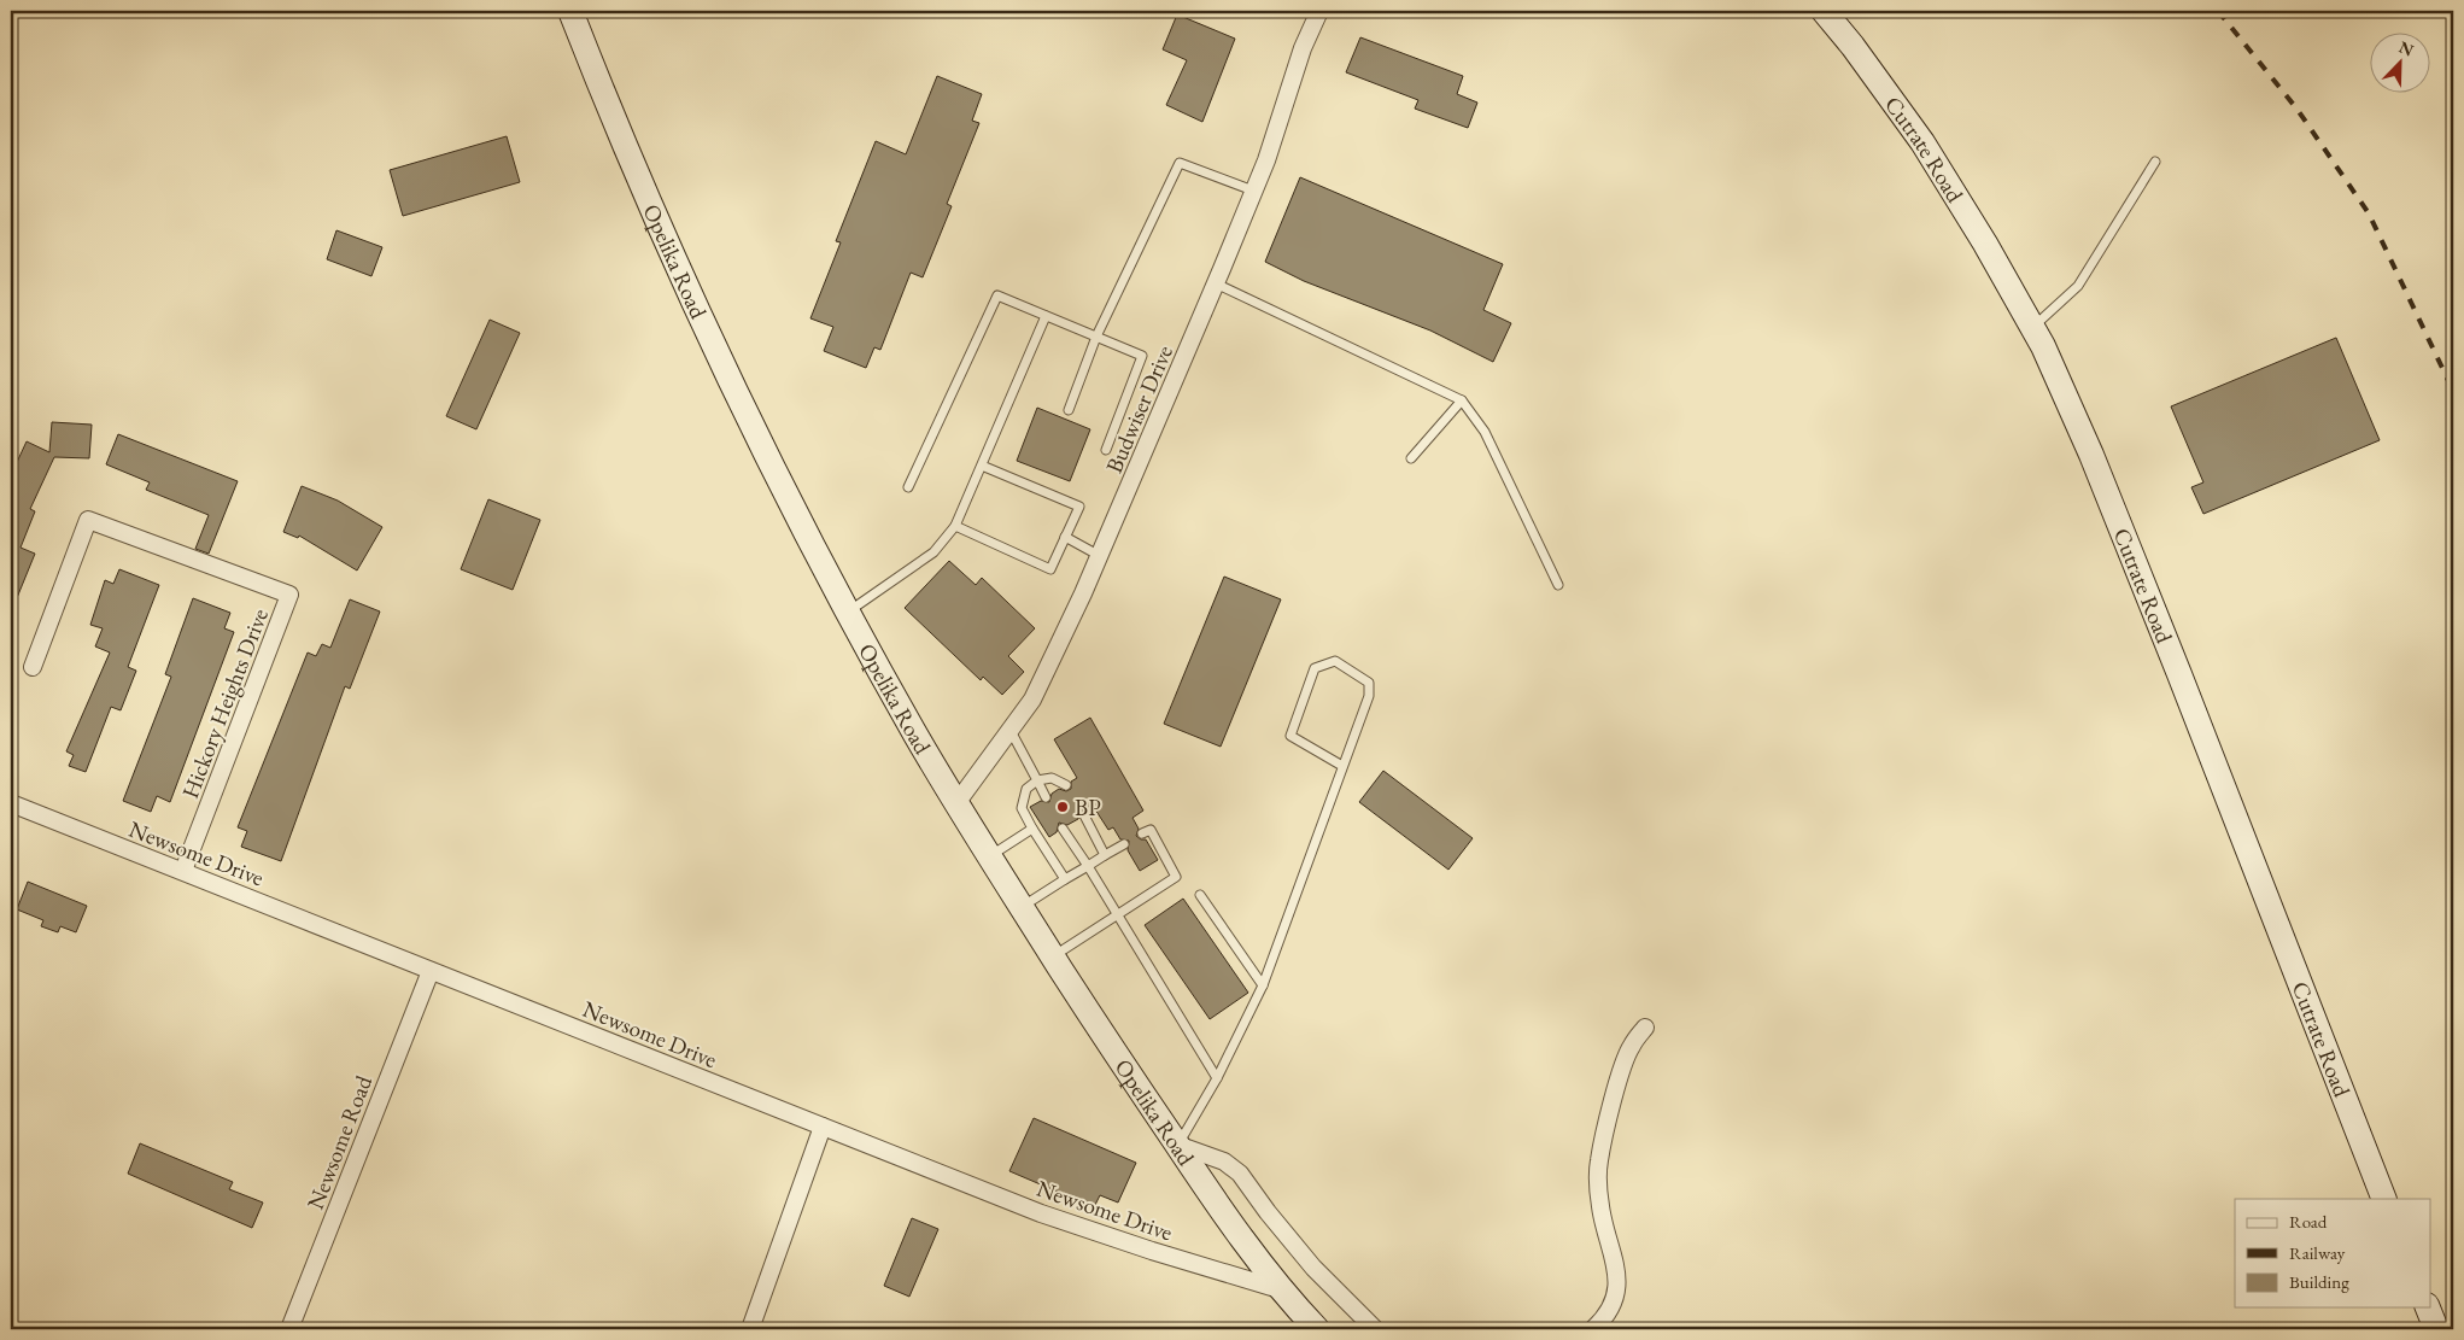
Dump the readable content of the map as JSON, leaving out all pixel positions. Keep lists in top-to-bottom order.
{
  "streets": {
    "main road": ["Cutrate Road", "Opelika Road"],
    "street": [
      "Budwiser Drive",
      "Hickory Heights Drive",
      "Newsome Drive",
      "Newsome Road"
    ]
  },
  "crossings": [
    ["Opelika Road", "Budwiser Drive"],
    ["Opelika Road", "Newsome Drive"],
    ["Hickory Heights Drive", "Newsome Drive"],
    ["Newsome Drive", "Newsome Road"]
  ],
  "places": ["BP"],
  "legend": ["Road", "Railway", "Building"],
  "north": "top right"
}
